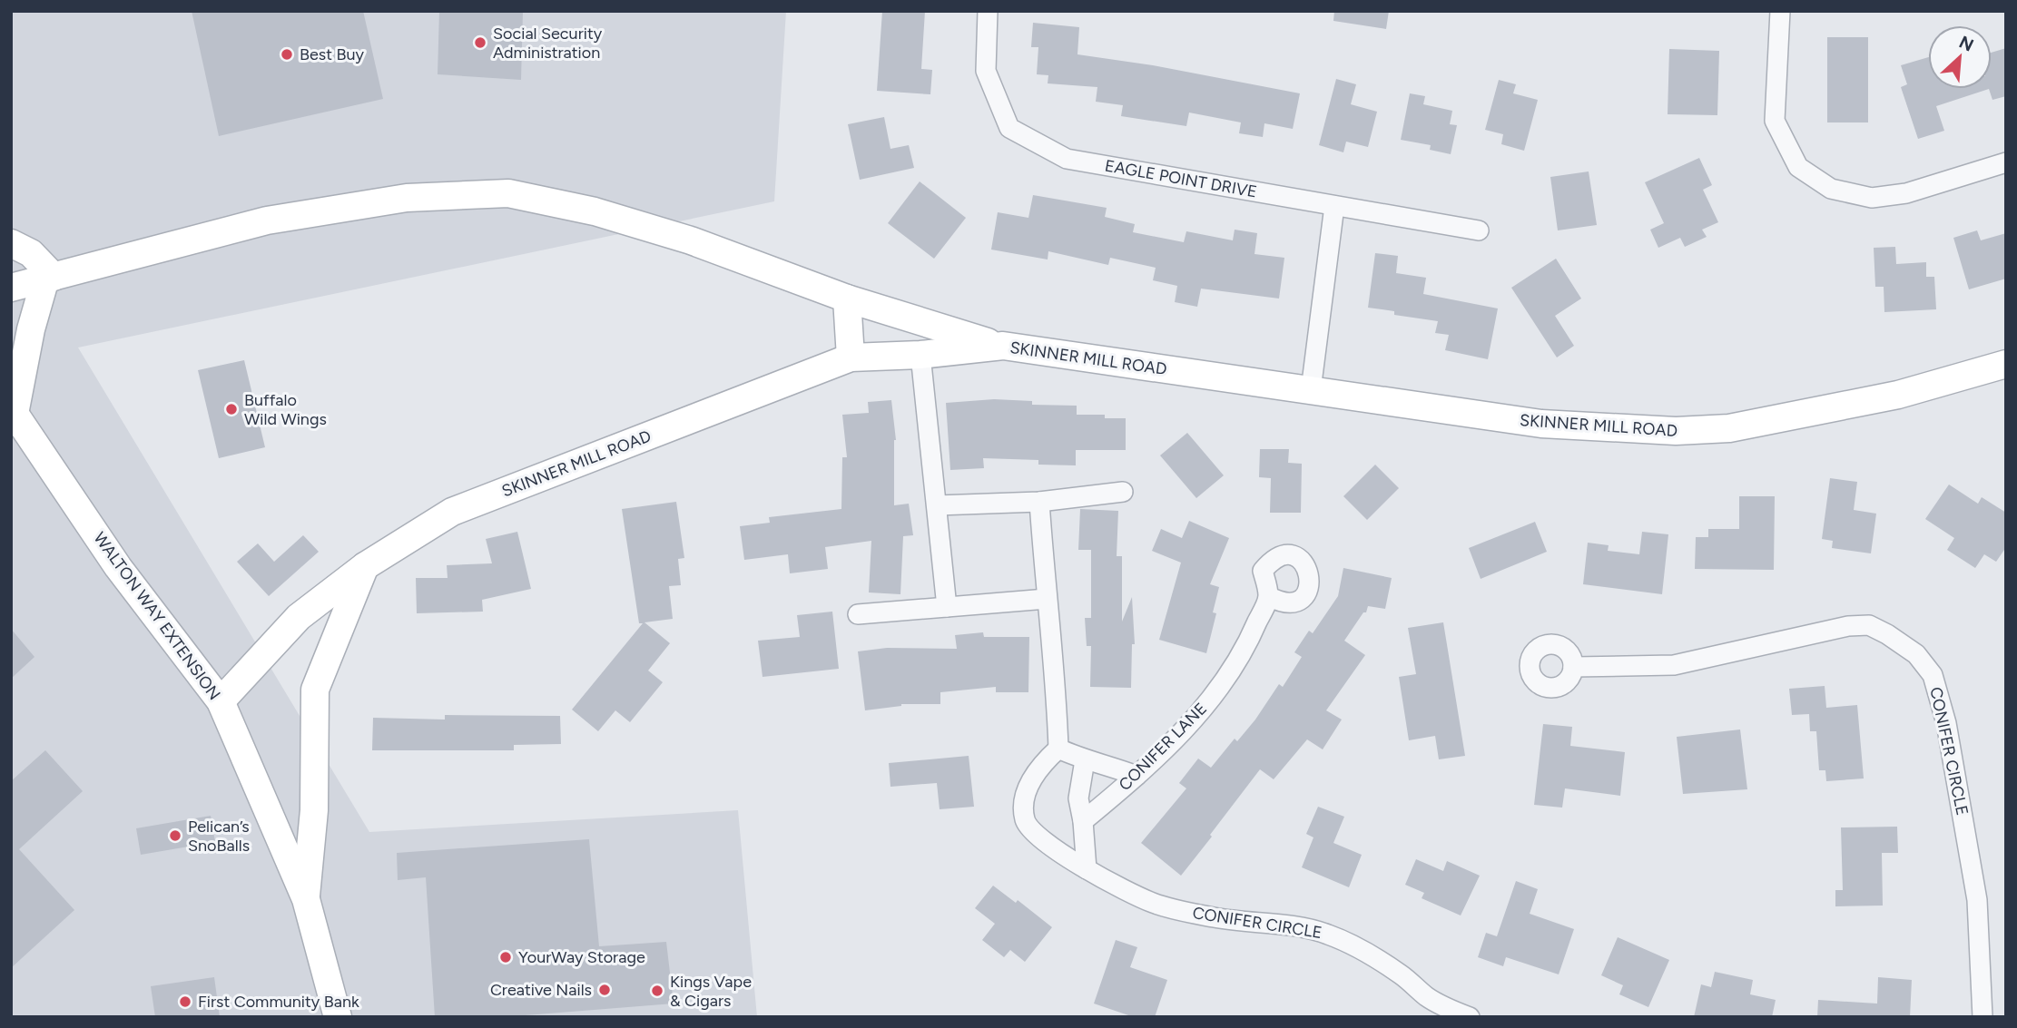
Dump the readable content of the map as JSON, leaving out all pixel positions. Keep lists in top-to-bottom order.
{
  "streets": {
    "street": [
      "EAGLE POINT DRIVE",
      "SKINNER MILL ROAD",
      "WALTON WAY EXTENSION",
      "CONIFER LANE",
      "CONIFER CIRCLE"
    ]
  },
  "crossings": [
    ["SKINNER MILL ROAD", "WALTON WAY EXTENSION"]
  ],
  "places": [
    "Social Security Administration",
    "Best Buy",
    "Buffalo Wild Wings",
    "Pelican’s SnoBalls",
    "YourWay Storage",
    "Creative Nails",
    "Kings Vape & Cigars",
    "First Community Bank"
  ],
  "north": "top right"
}
